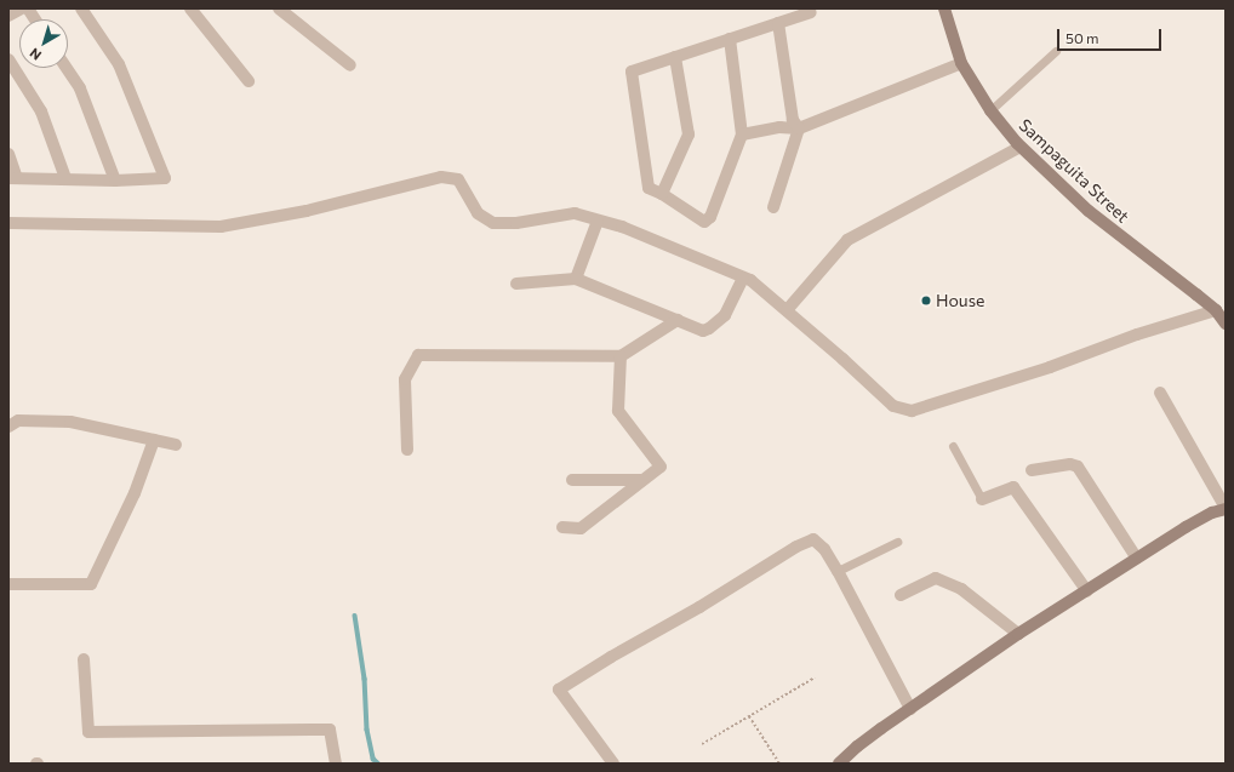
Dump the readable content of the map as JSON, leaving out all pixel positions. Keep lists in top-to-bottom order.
{
  "streets": {
    "street": ["Sampaguita Street"]
  },
  "places": ["House"],
  "scale_bar": "50 m",
  "north": "bottom left"
}
